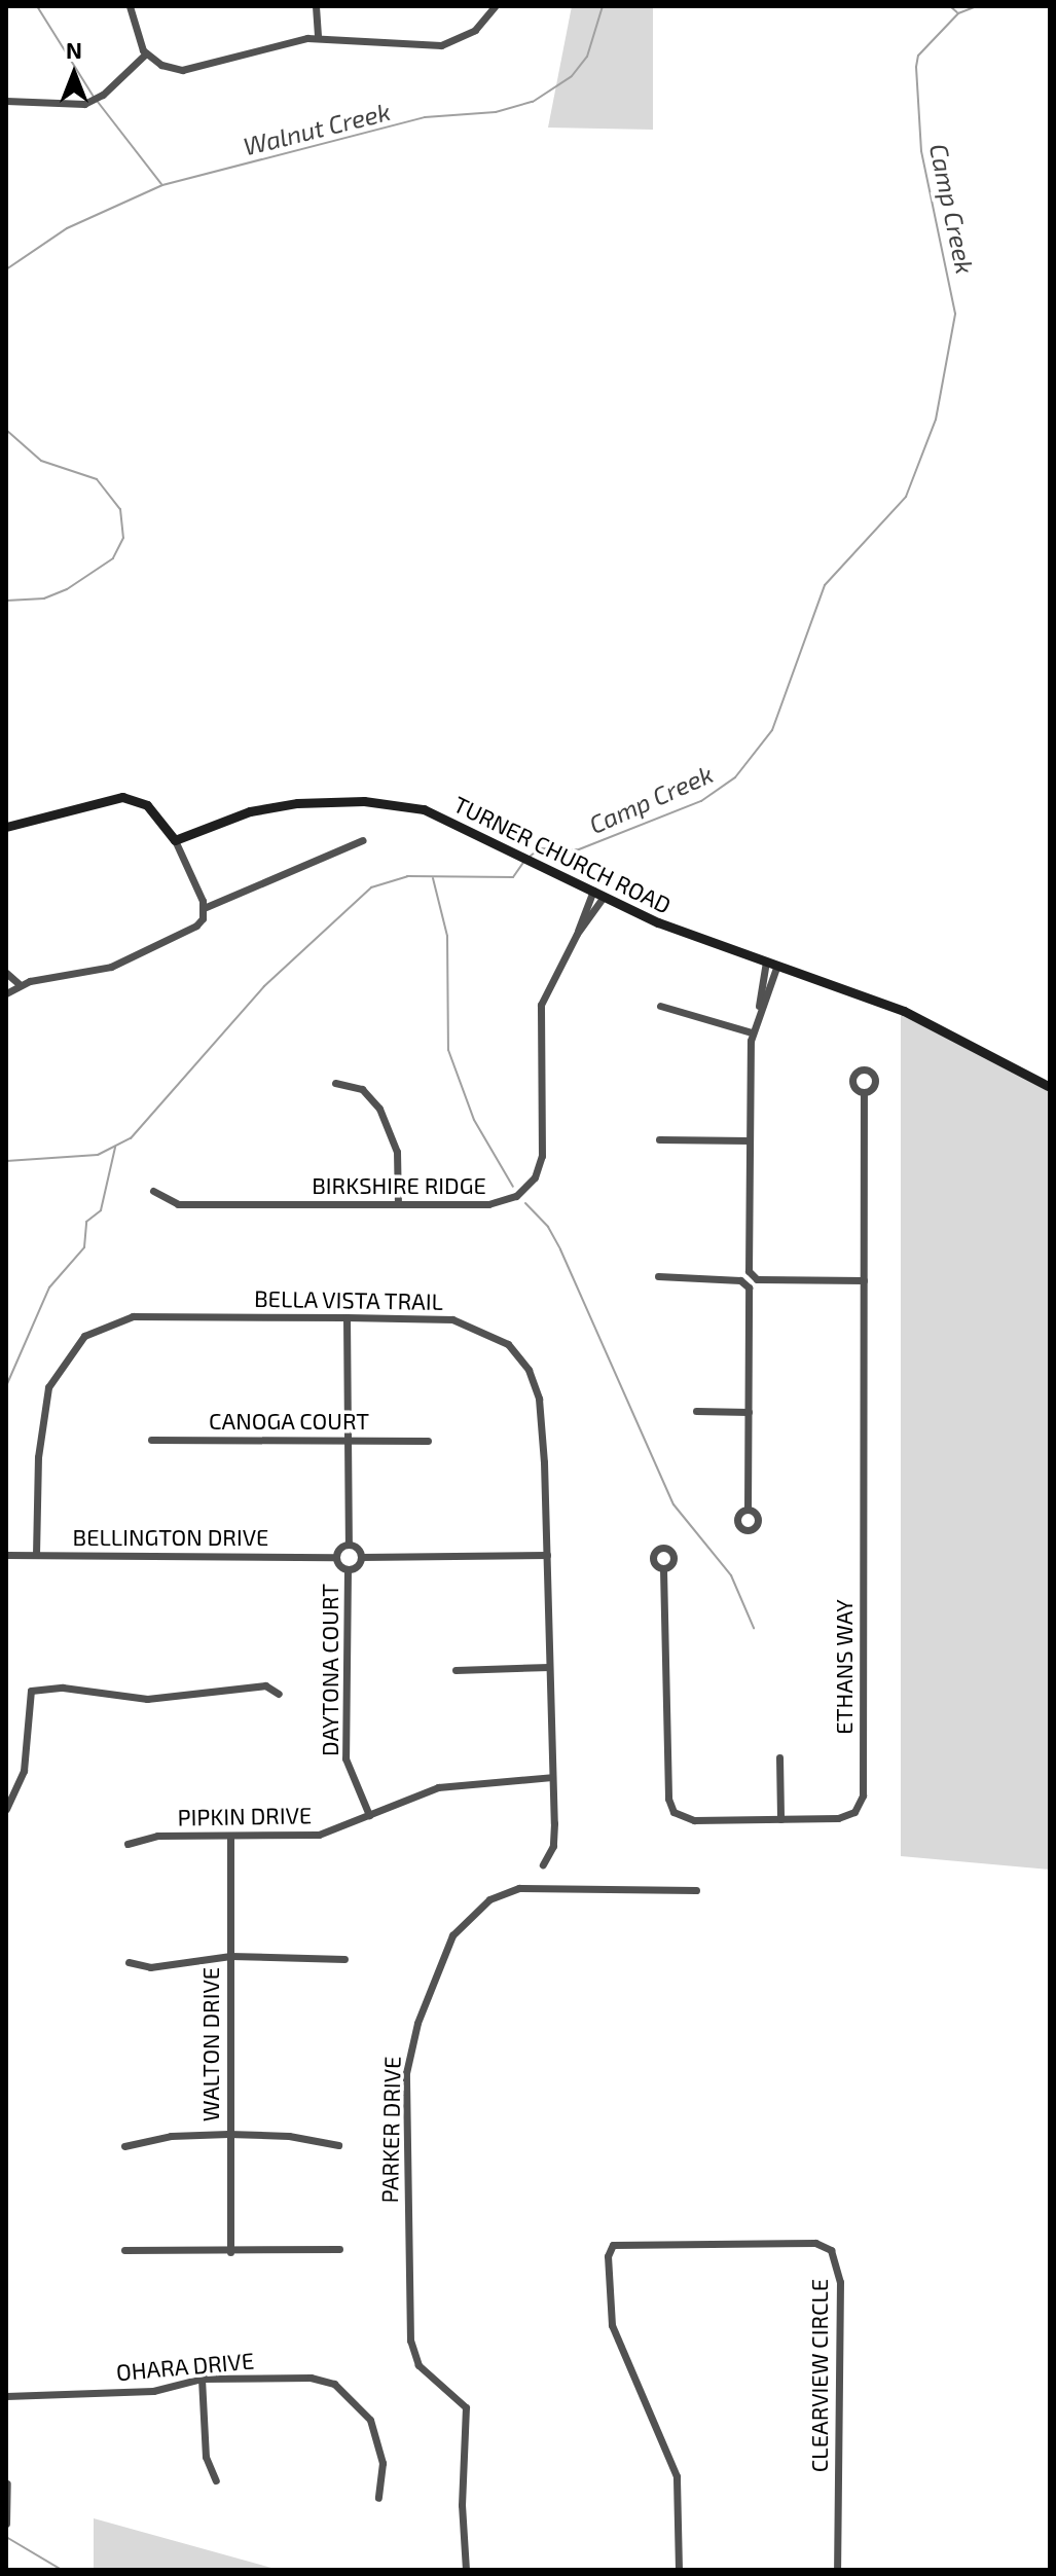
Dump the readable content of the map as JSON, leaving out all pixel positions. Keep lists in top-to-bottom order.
{
  "streets": {
    "street": [
      "TURNER CHURCH ROAD",
      "BIRKSHIRE RIDGE",
      "BELLA VISTA TRAIL",
      "CANOGA COURT",
      "BELLINGTON DRIVE",
      "ETHANS WAY",
      "DAYTONA COURT",
      "PIPKIN DRIVE",
      "WALTON DRIVE",
      "PARKER DRIVE",
      "OHARA DRIVE",
      "CLEARVIEW CIRCLE"
    ]
  },
  "crossings": [
    ["TURNER CHURCH ROAD", "BIRKSHIRE RIDGE"],
    ["BELLA VISTA TRAIL", "BELLINGTON DRIVE"],
    ["BELLA VISTA TRAIL", "PIPKIN DRIVE"],
    ["DAYTONA COURT", "PIPKIN DRIVE"],
    ["PIPKIN DRIVE", "WALTON DRIVE"]
  ],
  "water": ["Walnut Creek", "Camp Creek"],
  "north": "top"
}
